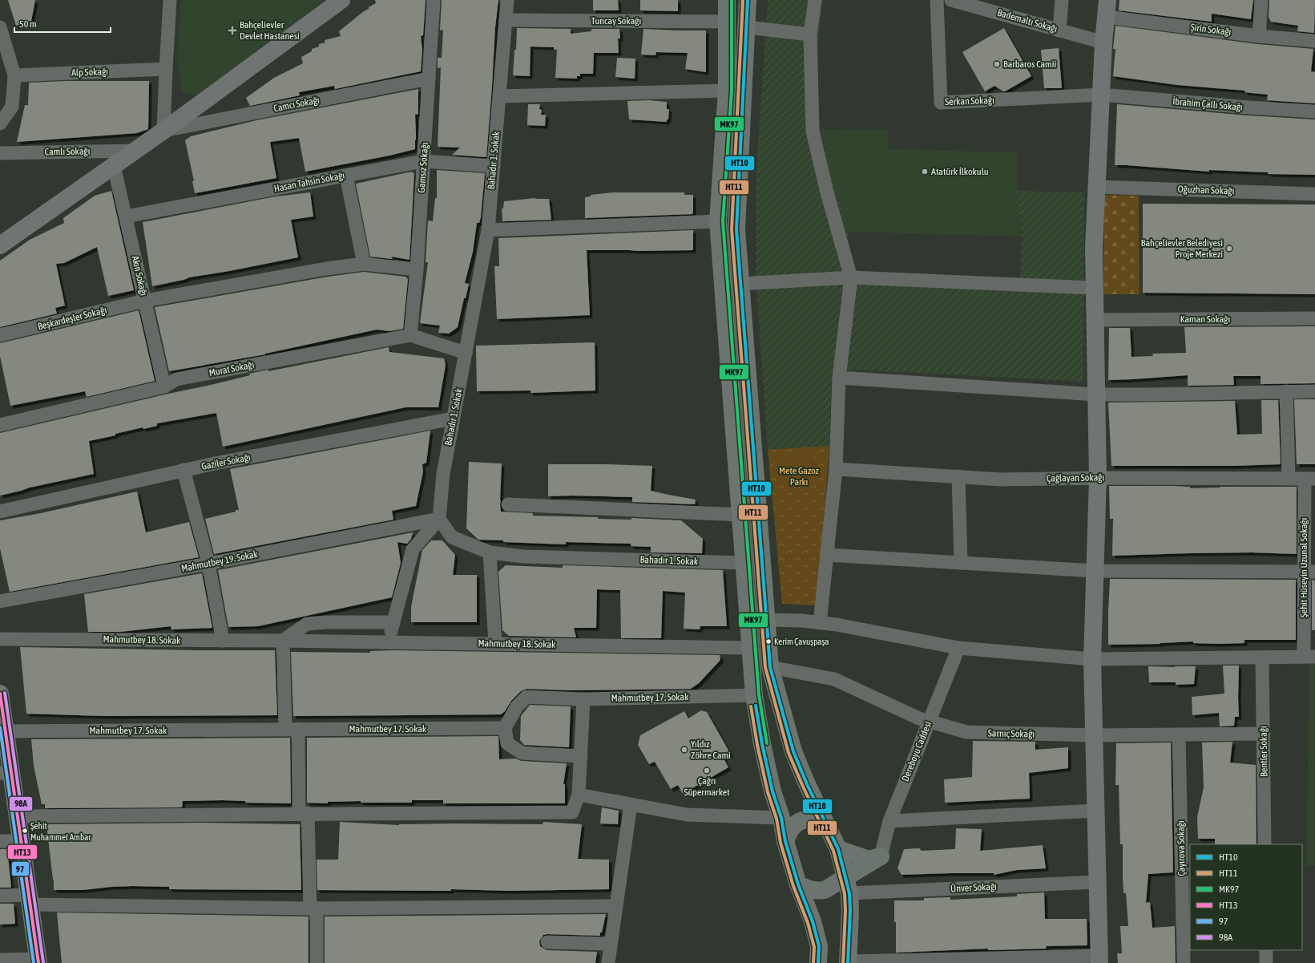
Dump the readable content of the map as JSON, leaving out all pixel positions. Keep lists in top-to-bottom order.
{
  "streets": {
    "street": [
      "Tuncay Sokağı",
      "Bademaltı Sokağı",
      "Şirin Sokağı",
      "Alp Sokağı",
      "Serkan Sokağı",
      "Camcı Sokağı",
      "İbrahim Çallı Sokağı",
      "Camlı Sokağı",
      "Bahadır 1. Sokak",
      "Gamsız Sokağı",
      "Hasan Tahsin Sokağı",
      "Oğuzhan Sokağı",
      "Akın Sokağı",
      "Beşkardeşler Sokağı",
      "Kaman Sokağı",
      "Murat Sokağı",
      "Gaziler Sokağı",
      "Çağlayan Sokağı",
      "Mahmutbey 19. Sokak",
      "Şehit Hüseyin Uzunal Sokağı",
      "Mahmutbey 18. Sokak",
      "Mahmutbey 17. Sokak",
      "Sarnıç Sokağı",
      "Dereboyu Caddesi",
      "Bentler Sokağı",
      "Çayırova Sokağı",
      "Ünver Sokağı"
    ]
  },
  "crossings": [
    ["Tuncay Sokağı", "Bahadır 1. Sokak"],
    ["Serkan Sokağı", "İbrahim Çallı Sokağı"],
    ["Camcı Sokağı", "Gamsız Sokağı"],
    ["Bahadır 1. Sokak", "Hasan Tahsin Sokağı"],
    ["Bahadır 1. Sokak", "Murat Sokağı"],
    ["Bahadır 1. Sokak", "Gaziler Sokağı"],
    ["Bahadır 1. Sokak", "Mahmutbey 19. Sokak"],
    ["Gamsız Sokağı", "Hasan Tahsin Sokağı"],
    ["Gamsız Sokağı", "Beşkardeşler Sokağı"],
    ["Gamsız Sokağı", "Murat Sokağı"],
    ["Hasan Tahsin Sokağı", "Akın Sokağı"],
    ["Akın Sokağı", "Beşkardeşler Sokağı"],
    ["Akın Sokağı", "Murat Sokağı"],
    ["Çağlayan Sokağı", "Şehit Hüseyin Uzunal Sokağı"],
    ["Sarnıç Sokağı", "Dereboyu Caddesi"],
    ["Sarnıç Sokağı", "Bentler Sokağı"],
    ["Sarnıç Sokağı", "Çayırova Sokağı"]
  ],
  "parks": ["Mete Gazoz Parkı"],
  "places": {
    "health": ["Bahçelievler Devlet Hastanesi"],
    "other": [
      "Barbaros Camii",
      "Atatürk İlkokulu",
      "Bahçelievler Belediyesi Proje Merkezi",
      "Kerim Çavuşpaşa",
      "Yıldız Zöhre Cami",
      "Çağrı Süpermarket",
      "Şehit Muhammet Ambar"
    ]
  },
  "lines": [
    "transit line HT10",
    "transit line HT11",
    "transit line MK97",
    "transit line 98A",
    "transit line HT13",
    "transit line 97"
  ],
  "legend": [
    "HT10",
    "HT11",
    "MK97",
    "HT13",
    "97",
    "98A"
  ],
  "scale_bar": "50 m"
}
